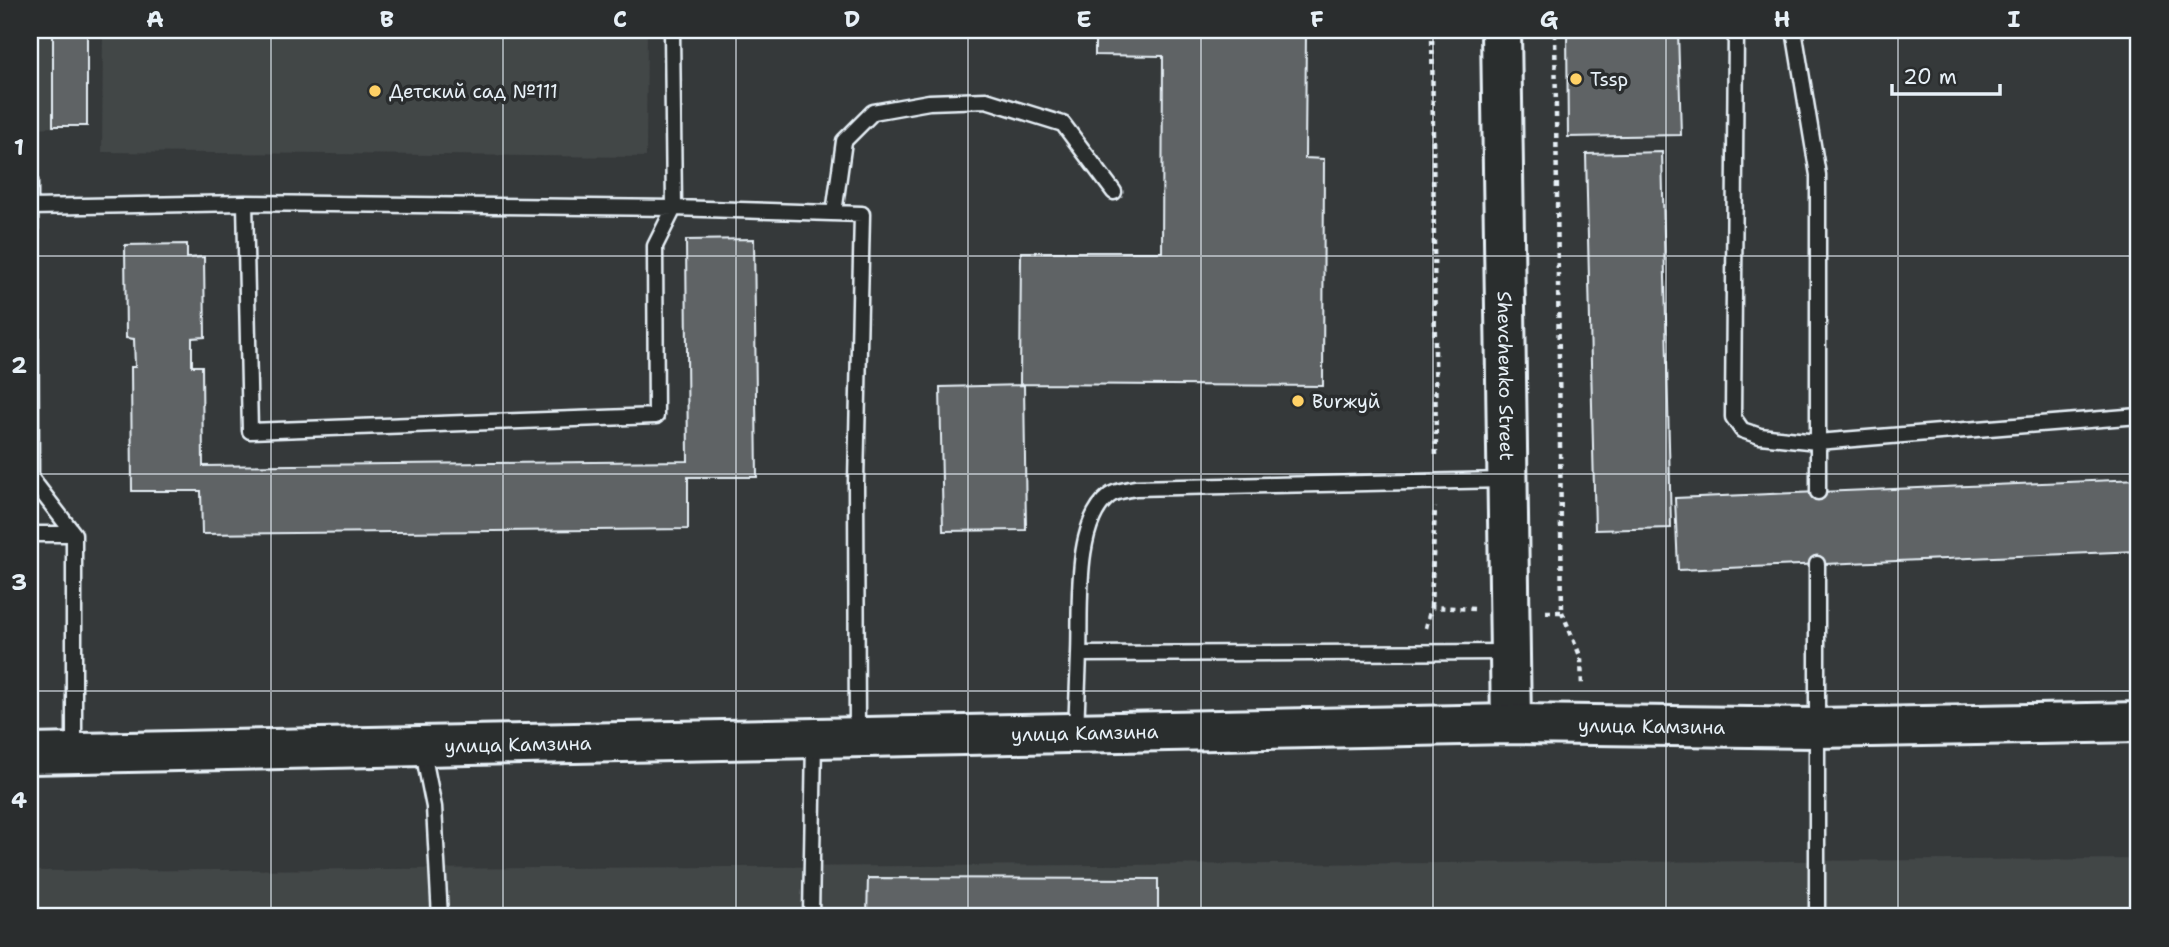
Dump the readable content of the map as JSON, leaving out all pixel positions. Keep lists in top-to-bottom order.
{
  "streets": {
    "main road": ["Shevchenko Street", "улица Камзина"]
  },
  "crossings": [
    ["Shevchenko Street", "улица Камзина"]
  ],
  "places": ["Tssp", "Детский сад №111", "Burжуй"],
  "scale_bar": "20 m",
  "grid": {
    "columns": [
      "A",
      "B",
      "C",
      "D",
      "E",
      "F",
      "G",
      "H",
      "I"
    ],
    "rows": [
      "1",
      "2",
      "3",
      "4"
    ]
  }
}
